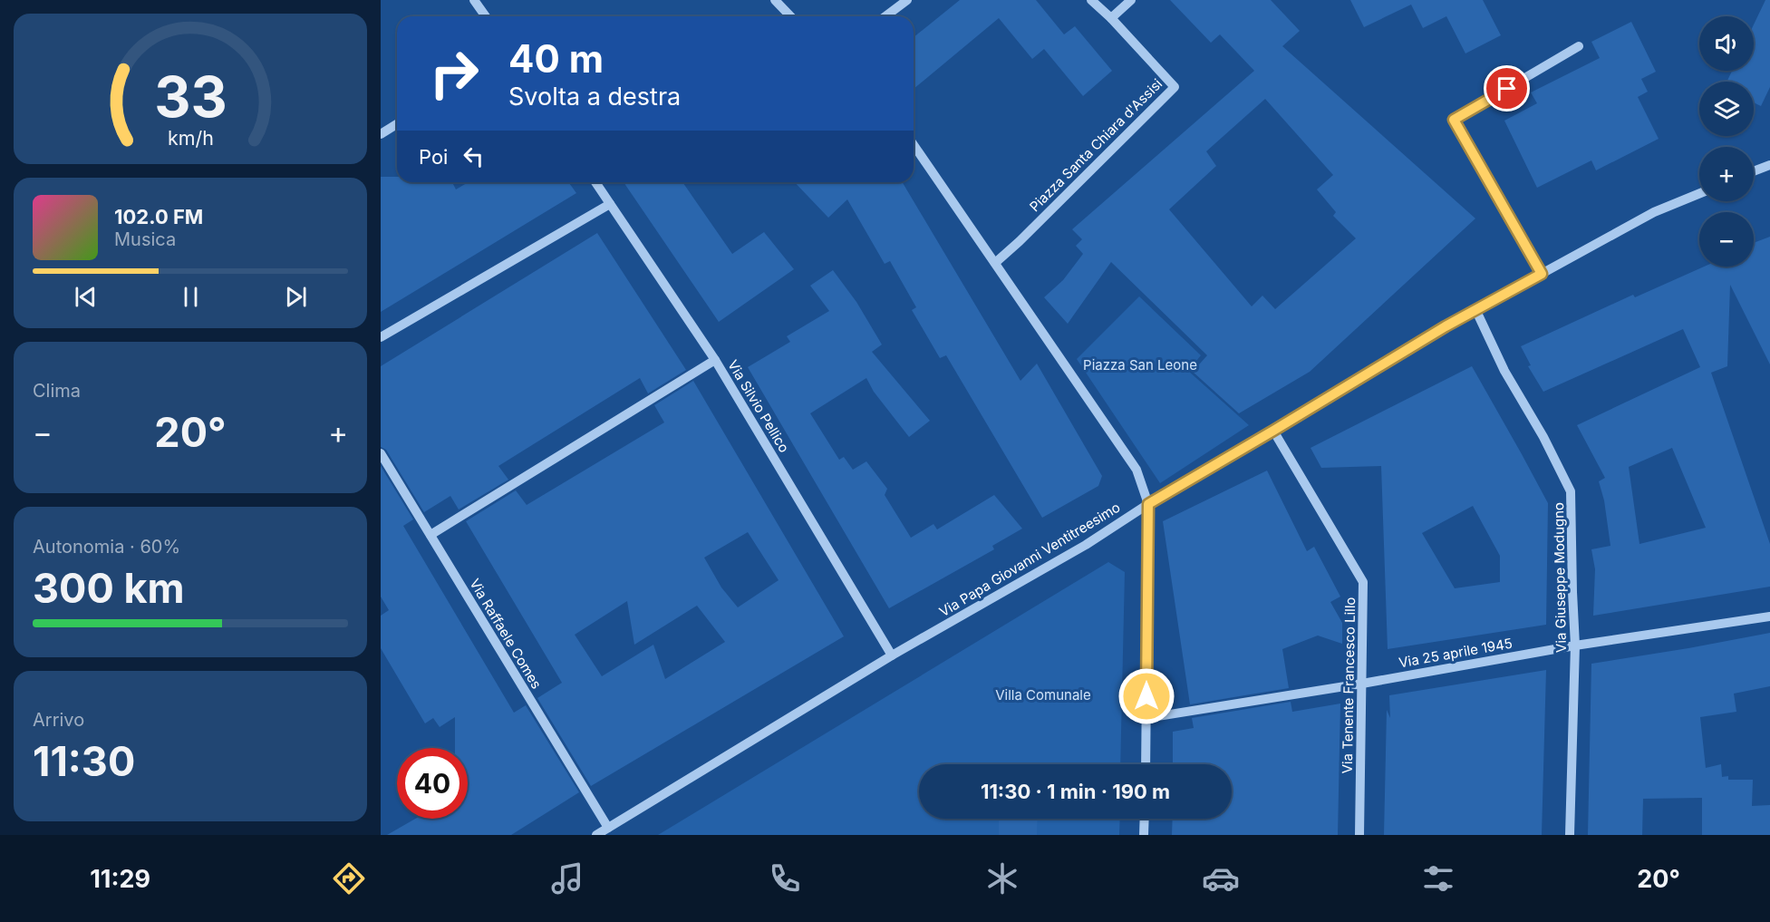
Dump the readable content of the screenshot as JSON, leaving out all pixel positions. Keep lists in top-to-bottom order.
{
  "streets": {
    "street": [
      "Piazza Santa Chiara d'Assisi",
      "Via Silvio Pellico",
      "Via Papa Giovanni Ventitreesimo",
      "Via Giuseppe Modugno",
      "Via Raffaele Comes",
      "Via 25 aprile 1945",
      "Via Tenente Francesco Lillo"
    ]
  },
  "crossings": [
    ["Via Silvio Pellico", "Via Papa Giovanni Ventitreesimo"],
    ["Via Papa Giovanni Ventitreesimo", "Via Giuseppe Modugno"],
    ["Via Papa Giovanni Ventitreesimo", "Via Raffaele Comes"],
    ["Via Papa Giovanni Ventitreesimo", "Via Tenente Francesco Lillo"],
    ["Via Giuseppe Modugno", "Via 25 aprile 1945"],
    ["Via 25 aprile 1945", "Via Tenente Francesco Lillo"]
  ],
  "parks": ["Piazza San Leone", "Villa Comunale"],
  "page": {
    "map_buttons": ["+", "−"],
    "turn": ["40 m", "Svolta a destra"],
    "then": "Poi",
    "song": ["102.0 FM", "Musica"],
    "tile": [
      "Clima",
      ["Autonomia · 60%", "300 km"],
      ["Arrivo", "11:30"]
    ],
    "heat": ["−", "20°", "+"],
    "limit": "40",
    "trip": "11:30 · 1 min · 190 m",
    "tabs": ["11:29", "20°"],
    "gauge": ["33", "km/h"]
  }
}
